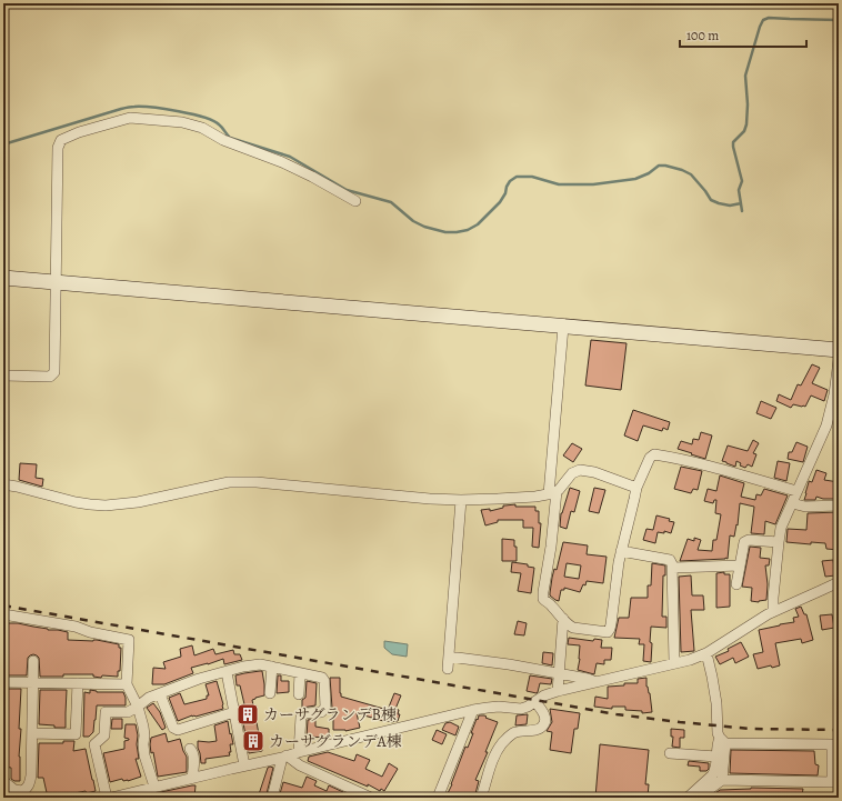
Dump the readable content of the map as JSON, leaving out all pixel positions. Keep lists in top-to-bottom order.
{
  "places": {
    "building": ["カーサグランデB棟", "カーサグランデA棟"]
  },
  "scale_bar": "100 m"
}
